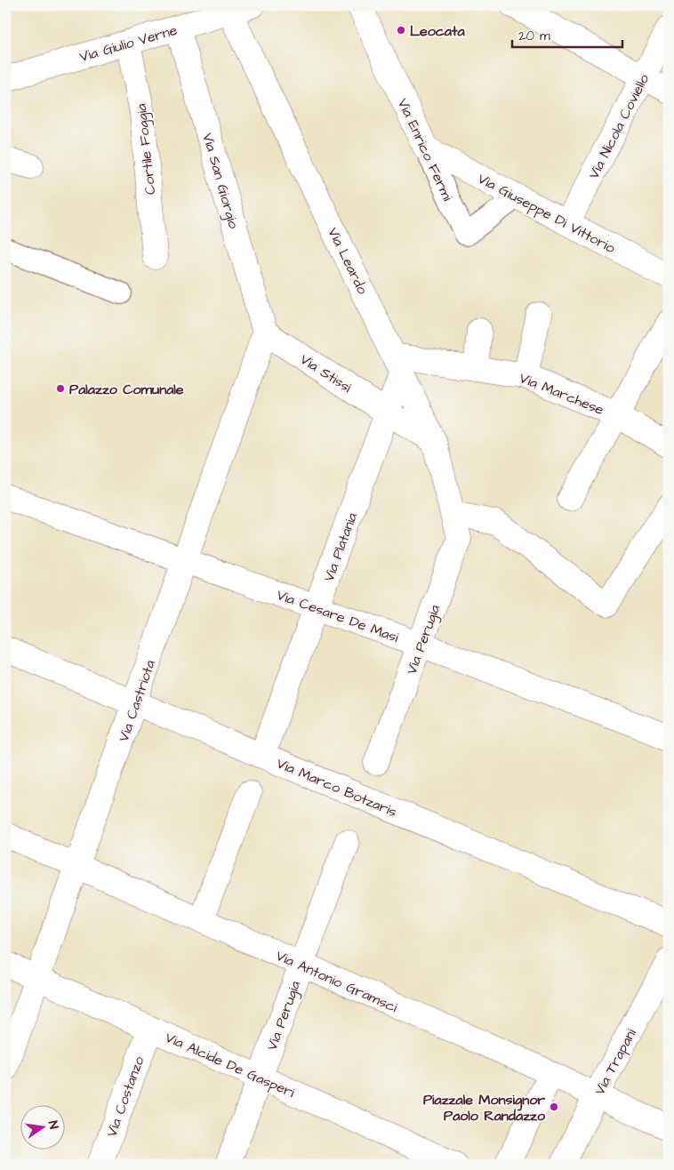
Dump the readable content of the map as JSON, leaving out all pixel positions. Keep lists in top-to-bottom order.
{
  "streets": {
    "street": [
      "Via Giulio Verne",
      "Via Nicola Coviello",
      "Cortile Foggia",
      "Via Enrico Fermi",
      "Via San Giorgio",
      "Via Giuseppe Di Vittorio",
      "Via Leardo",
      "Via Stissi",
      "Via Marchese",
      "Via Platania",
      "Via Cesare De Masi",
      "Via Perugia",
      "Via Castriota",
      "Via Marco Botzaris",
      "Via Antonio Gramsci",
      "Via Trapani",
      "Via Alcide De Gasperi",
      "Via Costanzo"
    ]
  },
  "crossings": [
    ["Via Giulio Verne", "Cortile Foggia"],
    ["Via Giulio Verne", "Via San Giorgio"],
    ["Via Giulio Verne", "Via Leardo"],
    ["Via Nicola Coviello", "Via Giuseppe Di Vittorio"],
    ["Via Enrico Fermi", "Via Giuseppe Di Vittorio"],
    ["Via San Giorgio", "Via Stissi"],
    ["Via San Giorgio", "Via Castriota"],
    ["Via Leardo", "Via Stissi"],
    ["Via Leardo", "Via Marchese"],
    ["Via Leardo", "Via Platania"],
    ["Via Leardo", "Via Perugia"],
    ["Via Stissi", "Via Platania"],
    ["Via Stissi", "Via Castriota"],
    ["Via Marchese", "Via Platania"],
    ["Via Platania", "Via Cesare De Masi"],
    ["Via Platania", "Via Marco Botzaris"],
    ["Via Cesare De Masi", "Via Perugia"],
    ["Via Cesare De Masi", "Via Castriota"],
    ["Via Perugia", "Via Antonio Gramsci"],
    ["Via Perugia", "Via Alcide De Gasperi"],
    ["Via Castriota", "Via Marco Botzaris"],
    ["Via Castriota", "Via Antonio Gramsci"],
    ["Via Castriota", "Via Alcide De Gasperi"],
    ["Via Antonio Gramsci", "Via Trapani"],
    ["Via Alcide De Gasperi", "Via Costanzo"]
  ],
  "places": ["Leocata", "Palazzo Comunale", "Piazzale Monsignor Paolo Randazzo"],
  "scale_bar": "20 m",
  "north": "right"
}
